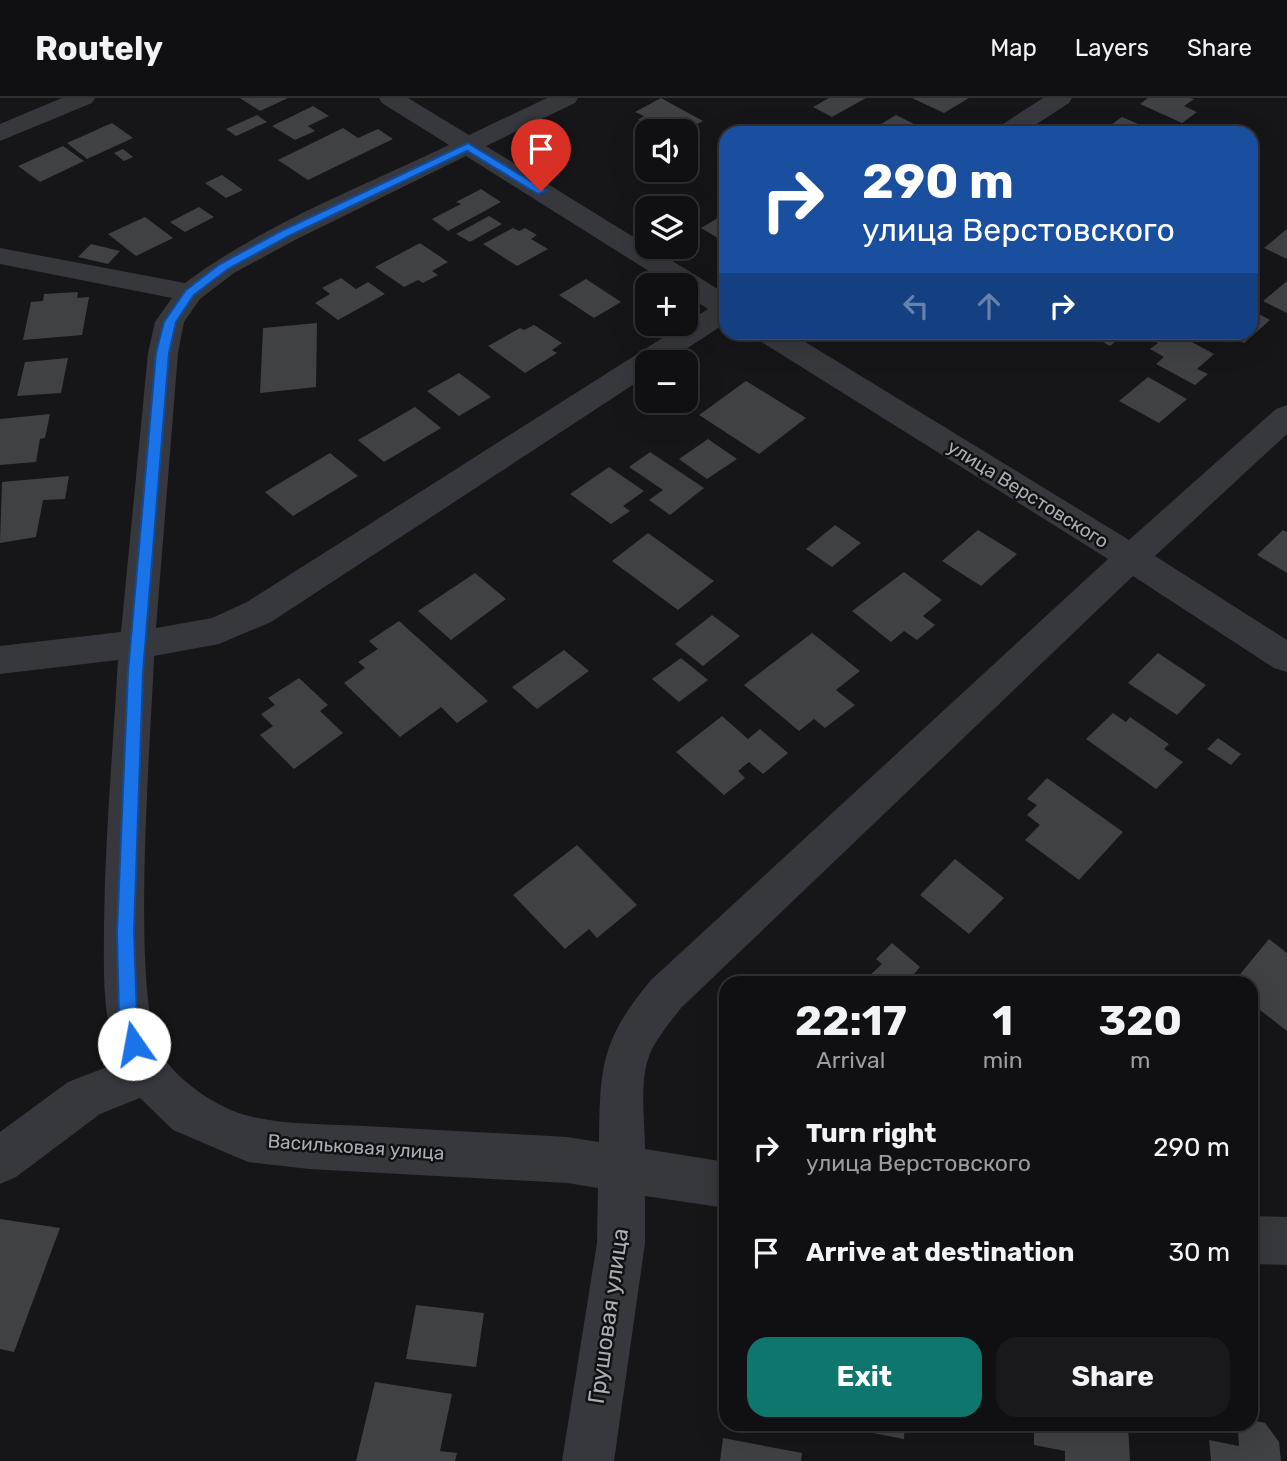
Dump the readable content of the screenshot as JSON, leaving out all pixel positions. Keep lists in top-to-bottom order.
{
  "streets": {
    "street": ["улица Верстовского", "Васильковая улица", "Грушовая улица"]
  },
  "crossings": [
    ["улица Верстовского", "Грушовая улица"],
    ["Васильковая улица", "Грушовая улица"]
  ],
  "page": {
    "header": "Routely",
    "nav": ["Map", "Layers", "Share"],
    "map_buttons": ["+", "−"],
    "turn": ["290 m", "улица Верстовского"],
    "eta": [
      "22:17",
      "Arrival",
      "1",
      "min",
      "320",
      "m"
    ],
    "list": [
      {
        "name": "Turn right",
        "note": "улица Верстовского",
        "value": "290 m"
      },
      {
        "name": "Arrive at destination",
        "value": "30 m"
      }
    ],
    "buttons": ["Exit", "Share"]
  }
}
